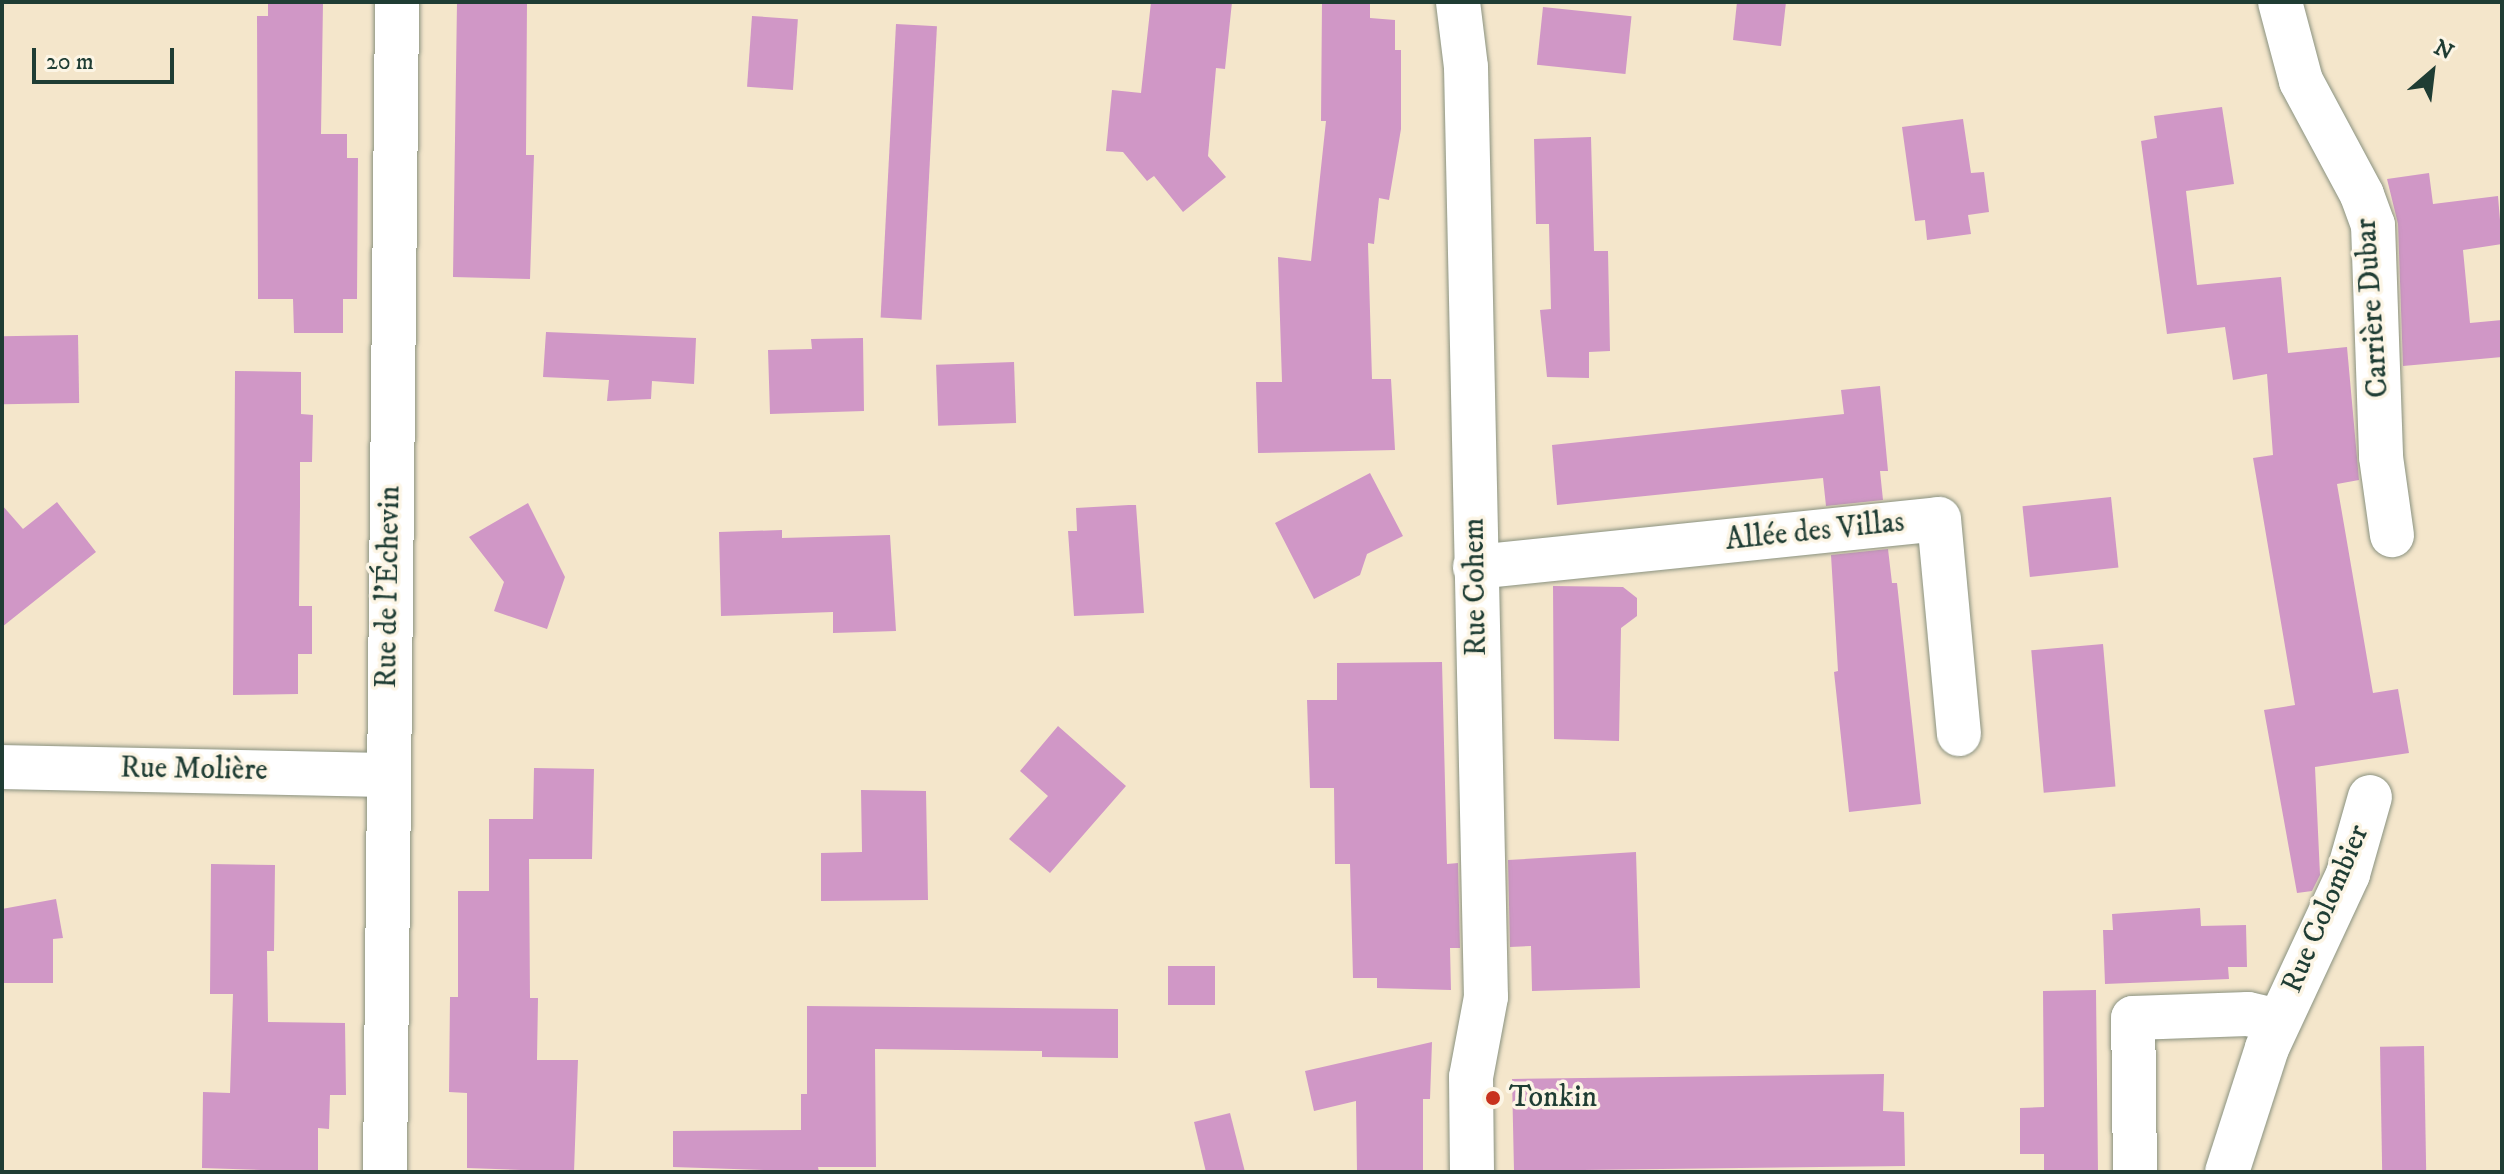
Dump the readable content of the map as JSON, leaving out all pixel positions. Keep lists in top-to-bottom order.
{
  "streets": {
    "street": [
      "Carrière Dubar",
      "Allée des Villas",
      "Rue de l'Échevin",
      "Rue Cohem",
      "Rue Molière",
      "Rue Colombier"
    ]
  },
  "crossings": [
    ["Allée des Villas", "Rue Cohem"],
    ["Rue de l'Échevin", "Rue Molière"]
  ],
  "places": ["Tonkin"],
  "scale_bar": "20 m",
  "north": "top right"
}
